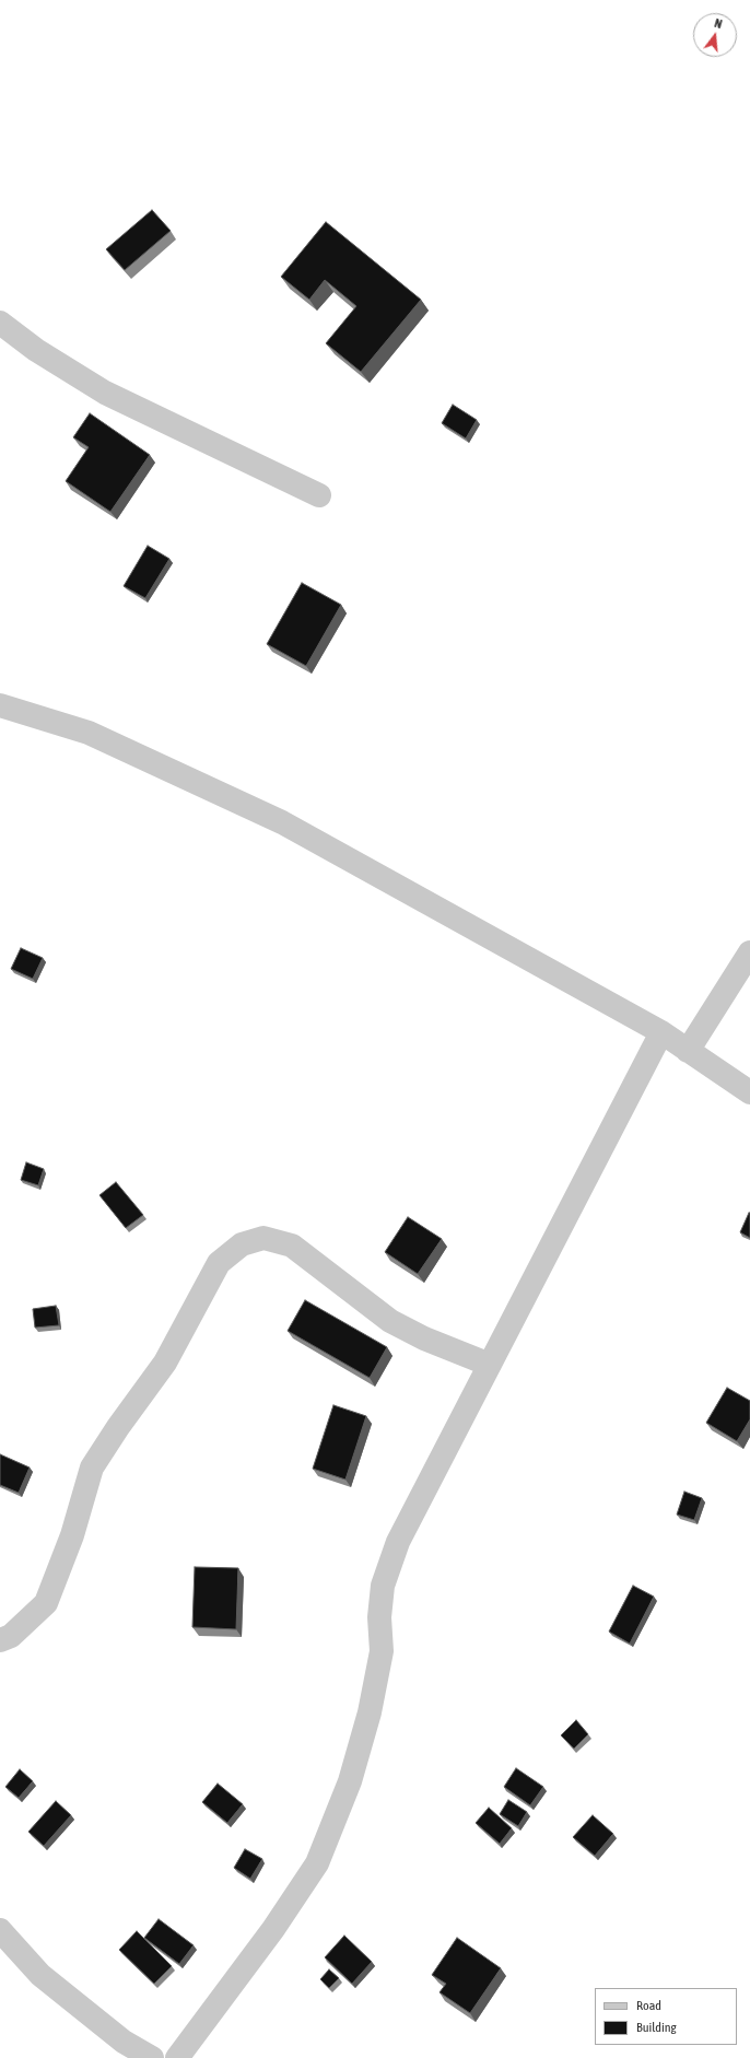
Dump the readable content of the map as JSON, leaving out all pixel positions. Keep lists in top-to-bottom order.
{
  "legend": ["Road", "Building"],
  "north": "top"
}
